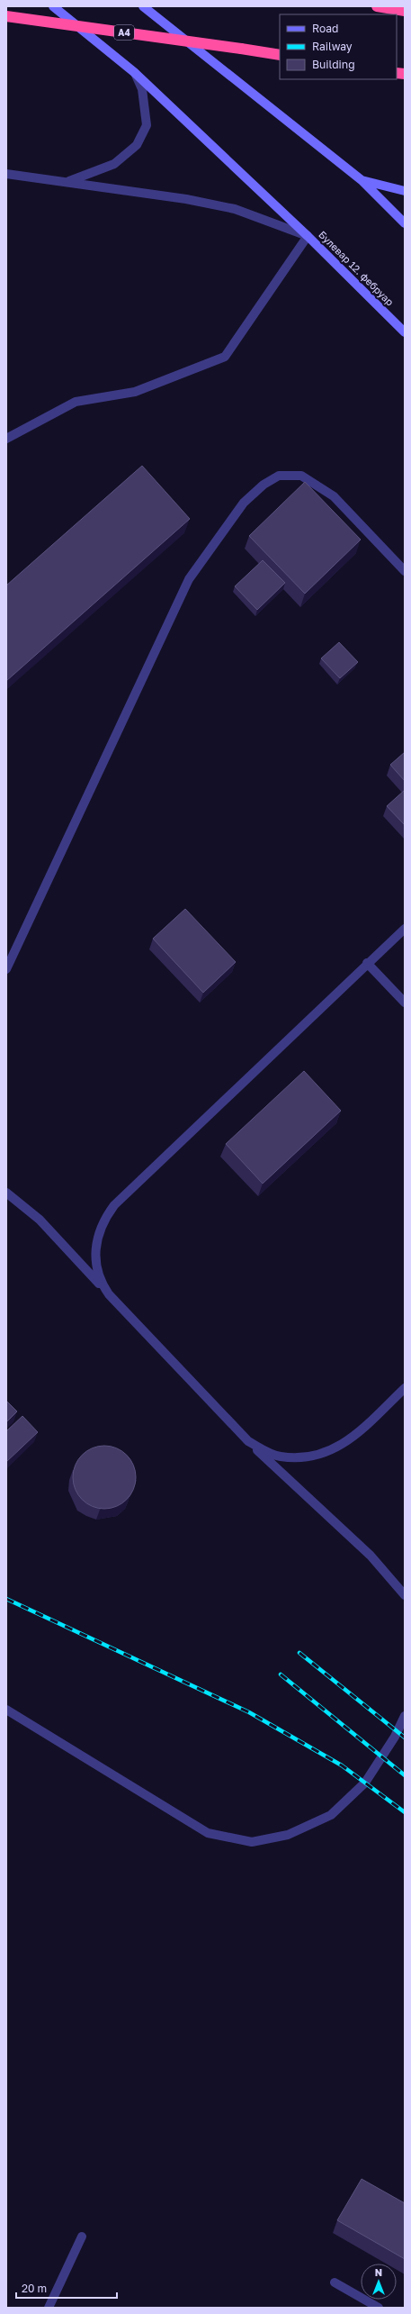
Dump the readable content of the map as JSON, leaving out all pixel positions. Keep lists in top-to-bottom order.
{
  "streets": {
    "highway": ["A4"],
    "main road": ["Булевар 12. фебруар"]
  },
  "legend": ["Road", "Railway", "Building"],
  "scale_bar": "20 m",
  "north": "top"
}
